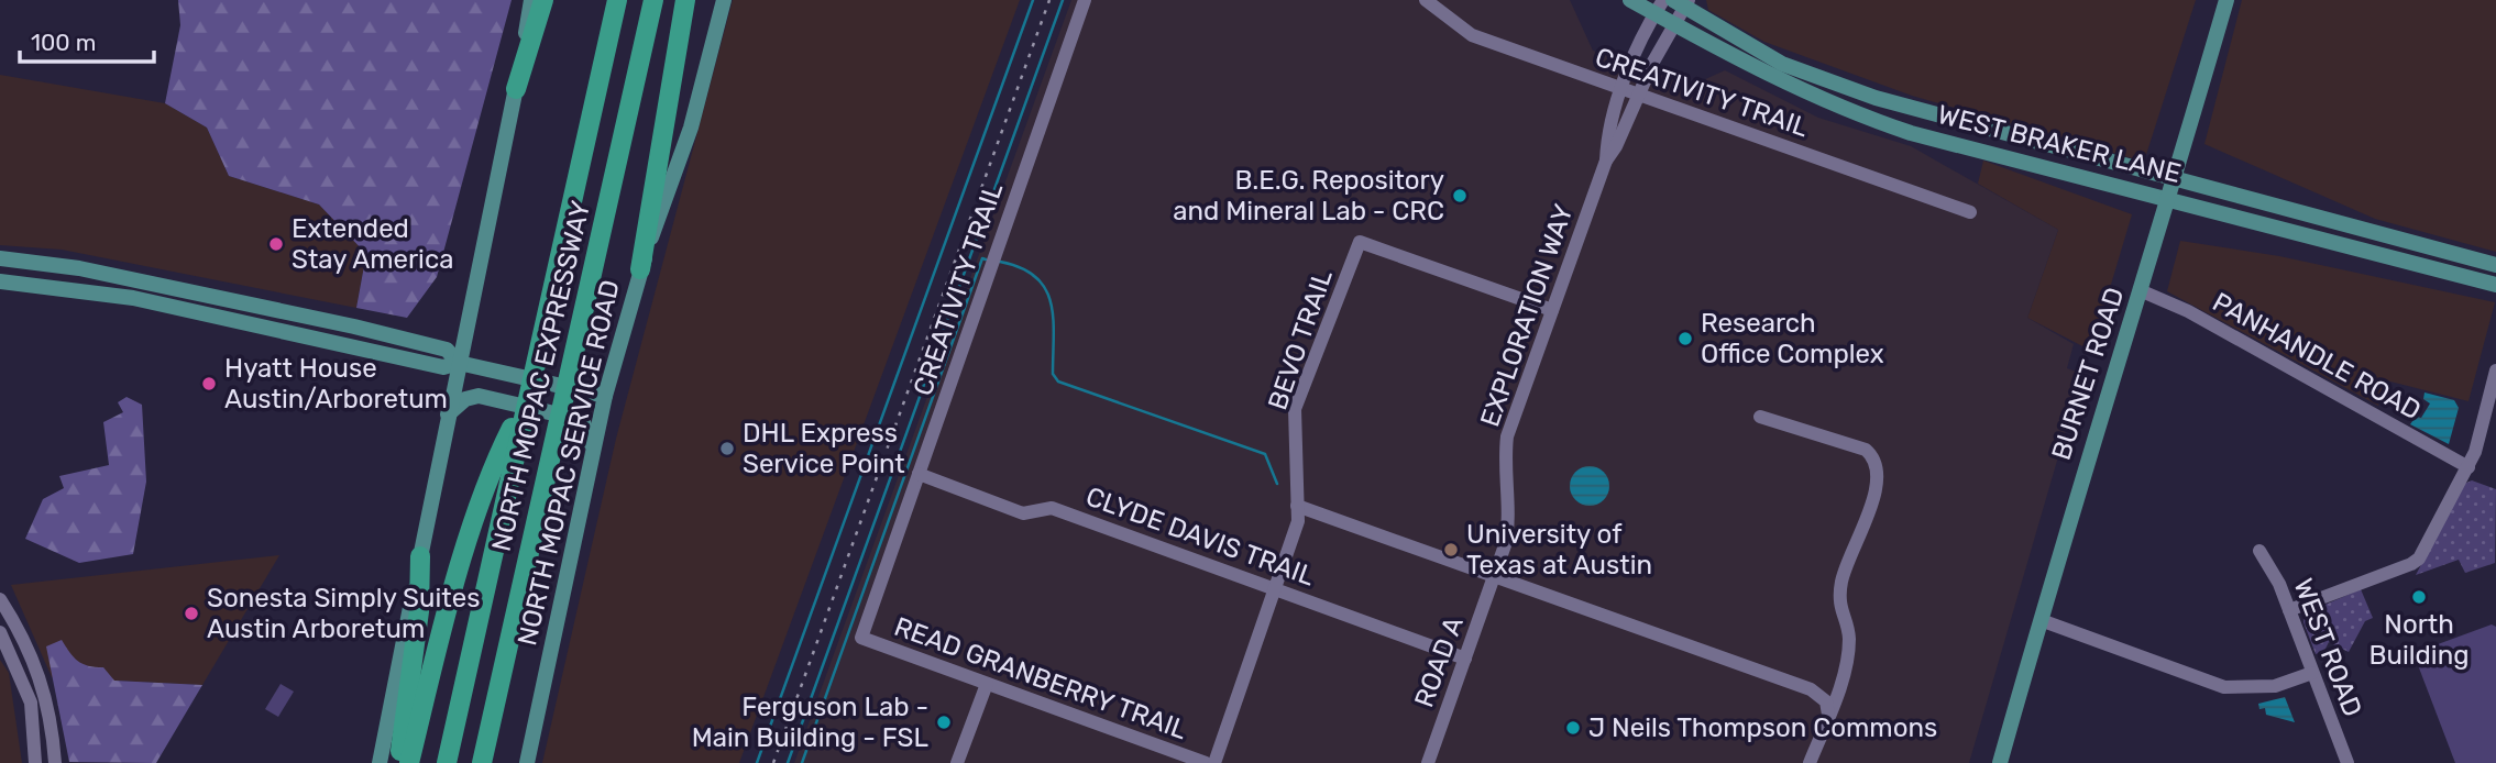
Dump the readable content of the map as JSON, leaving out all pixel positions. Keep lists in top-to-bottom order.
{
  "streets": {
    "highway": ["NORTH MOPAC EXPRESSWAY"],
    "main road": ["WEST BRAKER LANE", "BURNET ROAD", "NORTH MOPAC SERVICE ROAD"],
    "street": [
      "CREATIVITY TRAIL",
      "EXPLORATION WAY",
      "BEVO TRAIL",
      "PANHANDLE ROAD",
      "CLYDE DAVIS TRAIL",
      "WEST ROAD",
      "ROAD A",
      "READ GRANBERRY TRAIL"
    ]
  },
  "crossings": [
    ["CREATIVITY TRAIL", "EXPLORATION WAY"],
    ["CREATIVITY TRAIL", "CLYDE DAVIS TRAIL"],
    ["CREATIVITY TRAIL", "READ GRANBERRY TRAIL"],
    ["WEST BRAKER LANE", "EXPLORATION WAY"],
    ["WEST BRAKER LANE", "BURNET ROAD"],
    ["EXPLORATION WAY", "BEVO TRAIL"],
    ["EXPLORATION WAY", "ROAD A"],
    ["BEVO TRAIL", "CLYDE DAVIS TRAIL"],
    ["PANHANDLE ROAD", "BURNET ROAD"],
    ["CLYDE DAVIS TRAIL", "ROAD A"]
  ],
  "places": [
    "B.E.G. Repository and Mineral Lab - CRC",
    "Extended Stay America",
    "Research Office Complex",
    "Hyatt House Austin/Arboretum",
    "DHL Express Service Point",
    "University of Texas at Austin",
    "North Building",
    "Sonesta Simply Suites Austin Arboretum",
    "Ferguson Lab - Main Building - FSL",
    "J Neils Thompson Commons"
  ],
  "scale_bar": "100 m"
}
